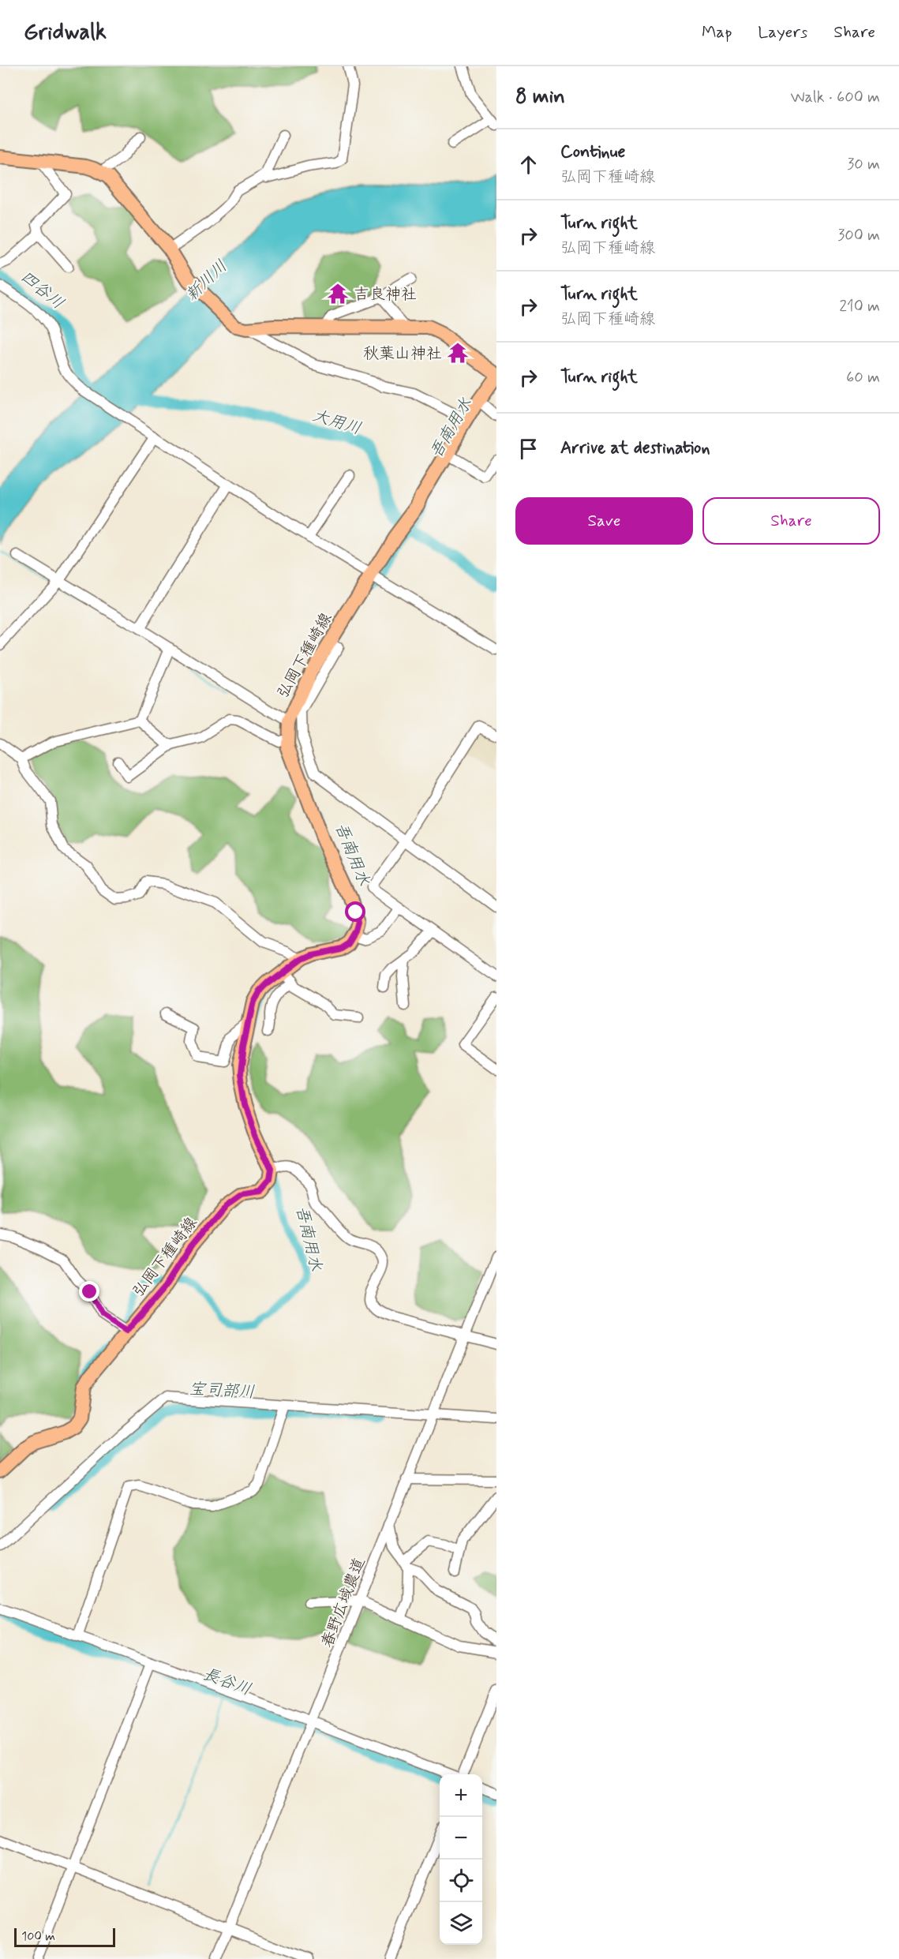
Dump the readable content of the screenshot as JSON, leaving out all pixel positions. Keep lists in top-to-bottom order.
{
  "streets": {
    "main road": ["弘岡下種崎線"],
    "street": ["春野広域農道"]
  },
  "water": [
    "新川川",
    "四谷川",
    "大用川",
    "吾南用水",
    "宝司部川",
    "長谷川"
  ],
  "places": {
    "temple": ["吉良神社", "秋葉山神社"]
  },
  "scale_bar": "100 m",
  "page": {
    "header": "Gridwalk",
    "nav": ["Map", "Layers", "Share"],
    "heading": ["8 min", "Walk · 600 m"],
    "list": [
      ["Continue", "弘岡下種崎線", "30 m"],
      ["Turn right", "弘岡下種崎線", "300 m"],
      ["Turn right", "弘岡下種崎線", "210 m"],
      ["Turn right", "60 m"],
      "Arrive at destination"
    ],
    "buttons": ["Save", "Share"],
    "map_buttons": ["+", "−"],
    "scale": "100 m"
  }
}
